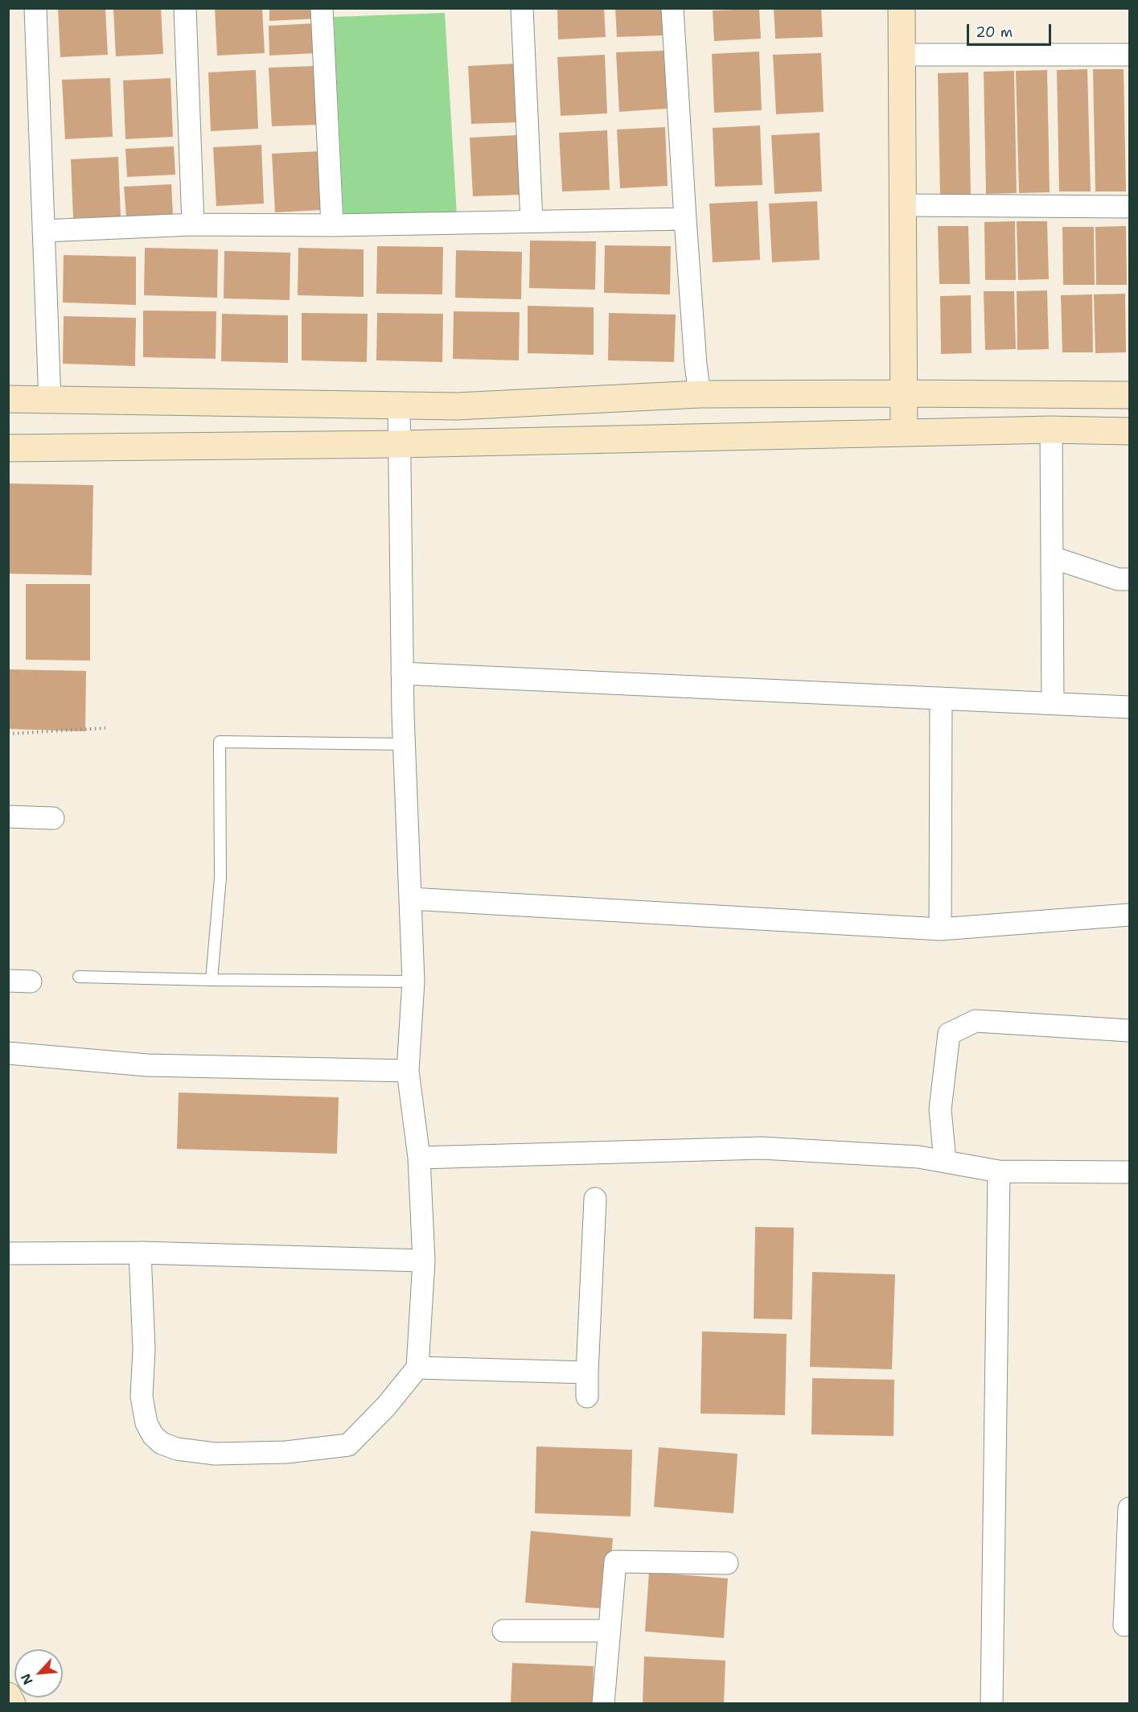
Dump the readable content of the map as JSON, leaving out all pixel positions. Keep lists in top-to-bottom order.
{
  "scale_bar": "20 m",
  "north": "bottom left"
}
